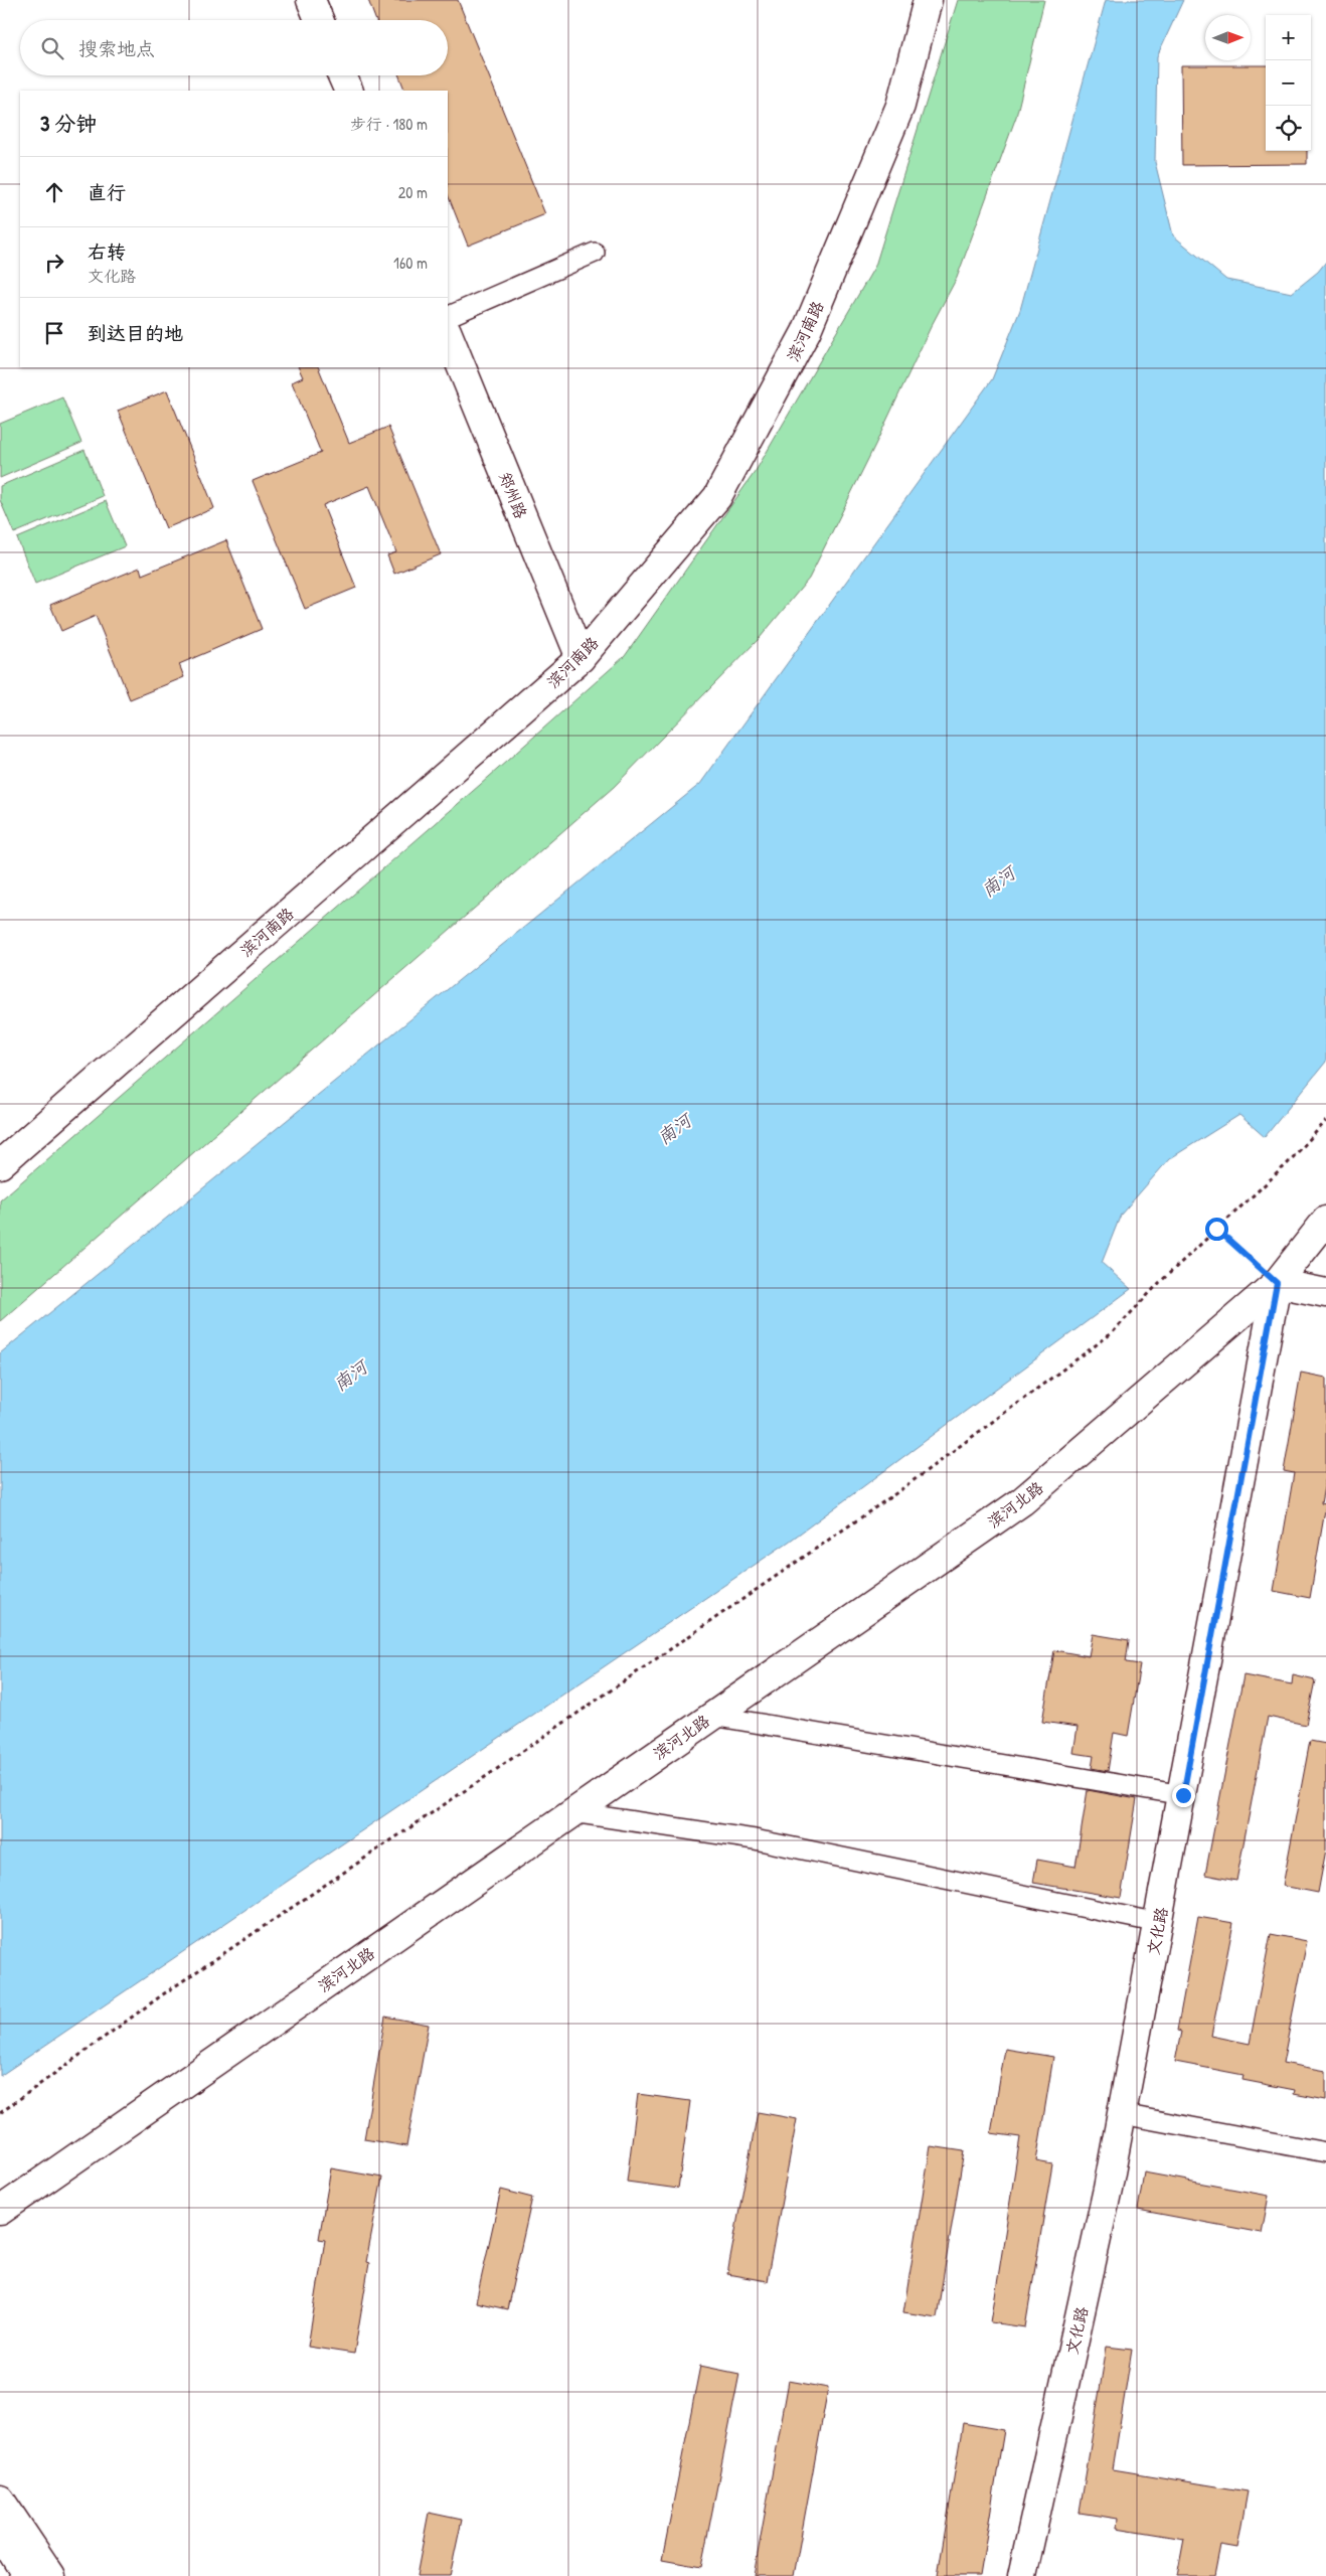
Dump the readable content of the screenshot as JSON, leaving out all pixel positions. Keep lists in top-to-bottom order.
{
  "streets": {
    "street": [
      "滨河南路",
      "郑州路",
      "滨河北路",
      "文化路"
    ]
  },
  "crossings": [
    ["滨河南路", "郑州路"],
    ["滨河北路", "文化路"]
  ],
  "water": ["南河"],
  "north": "right",
  "page": {
    "map_buttons": ["+", "−"],
    "search": "搜索地点",
    "heading": ["3 分钟", "步行 · 180 m"],
    "list": [
      ["直行", "20 m"],
      ["右转", "文化路", "160 m"],
      "到达目的地"
    ]
  }
}
